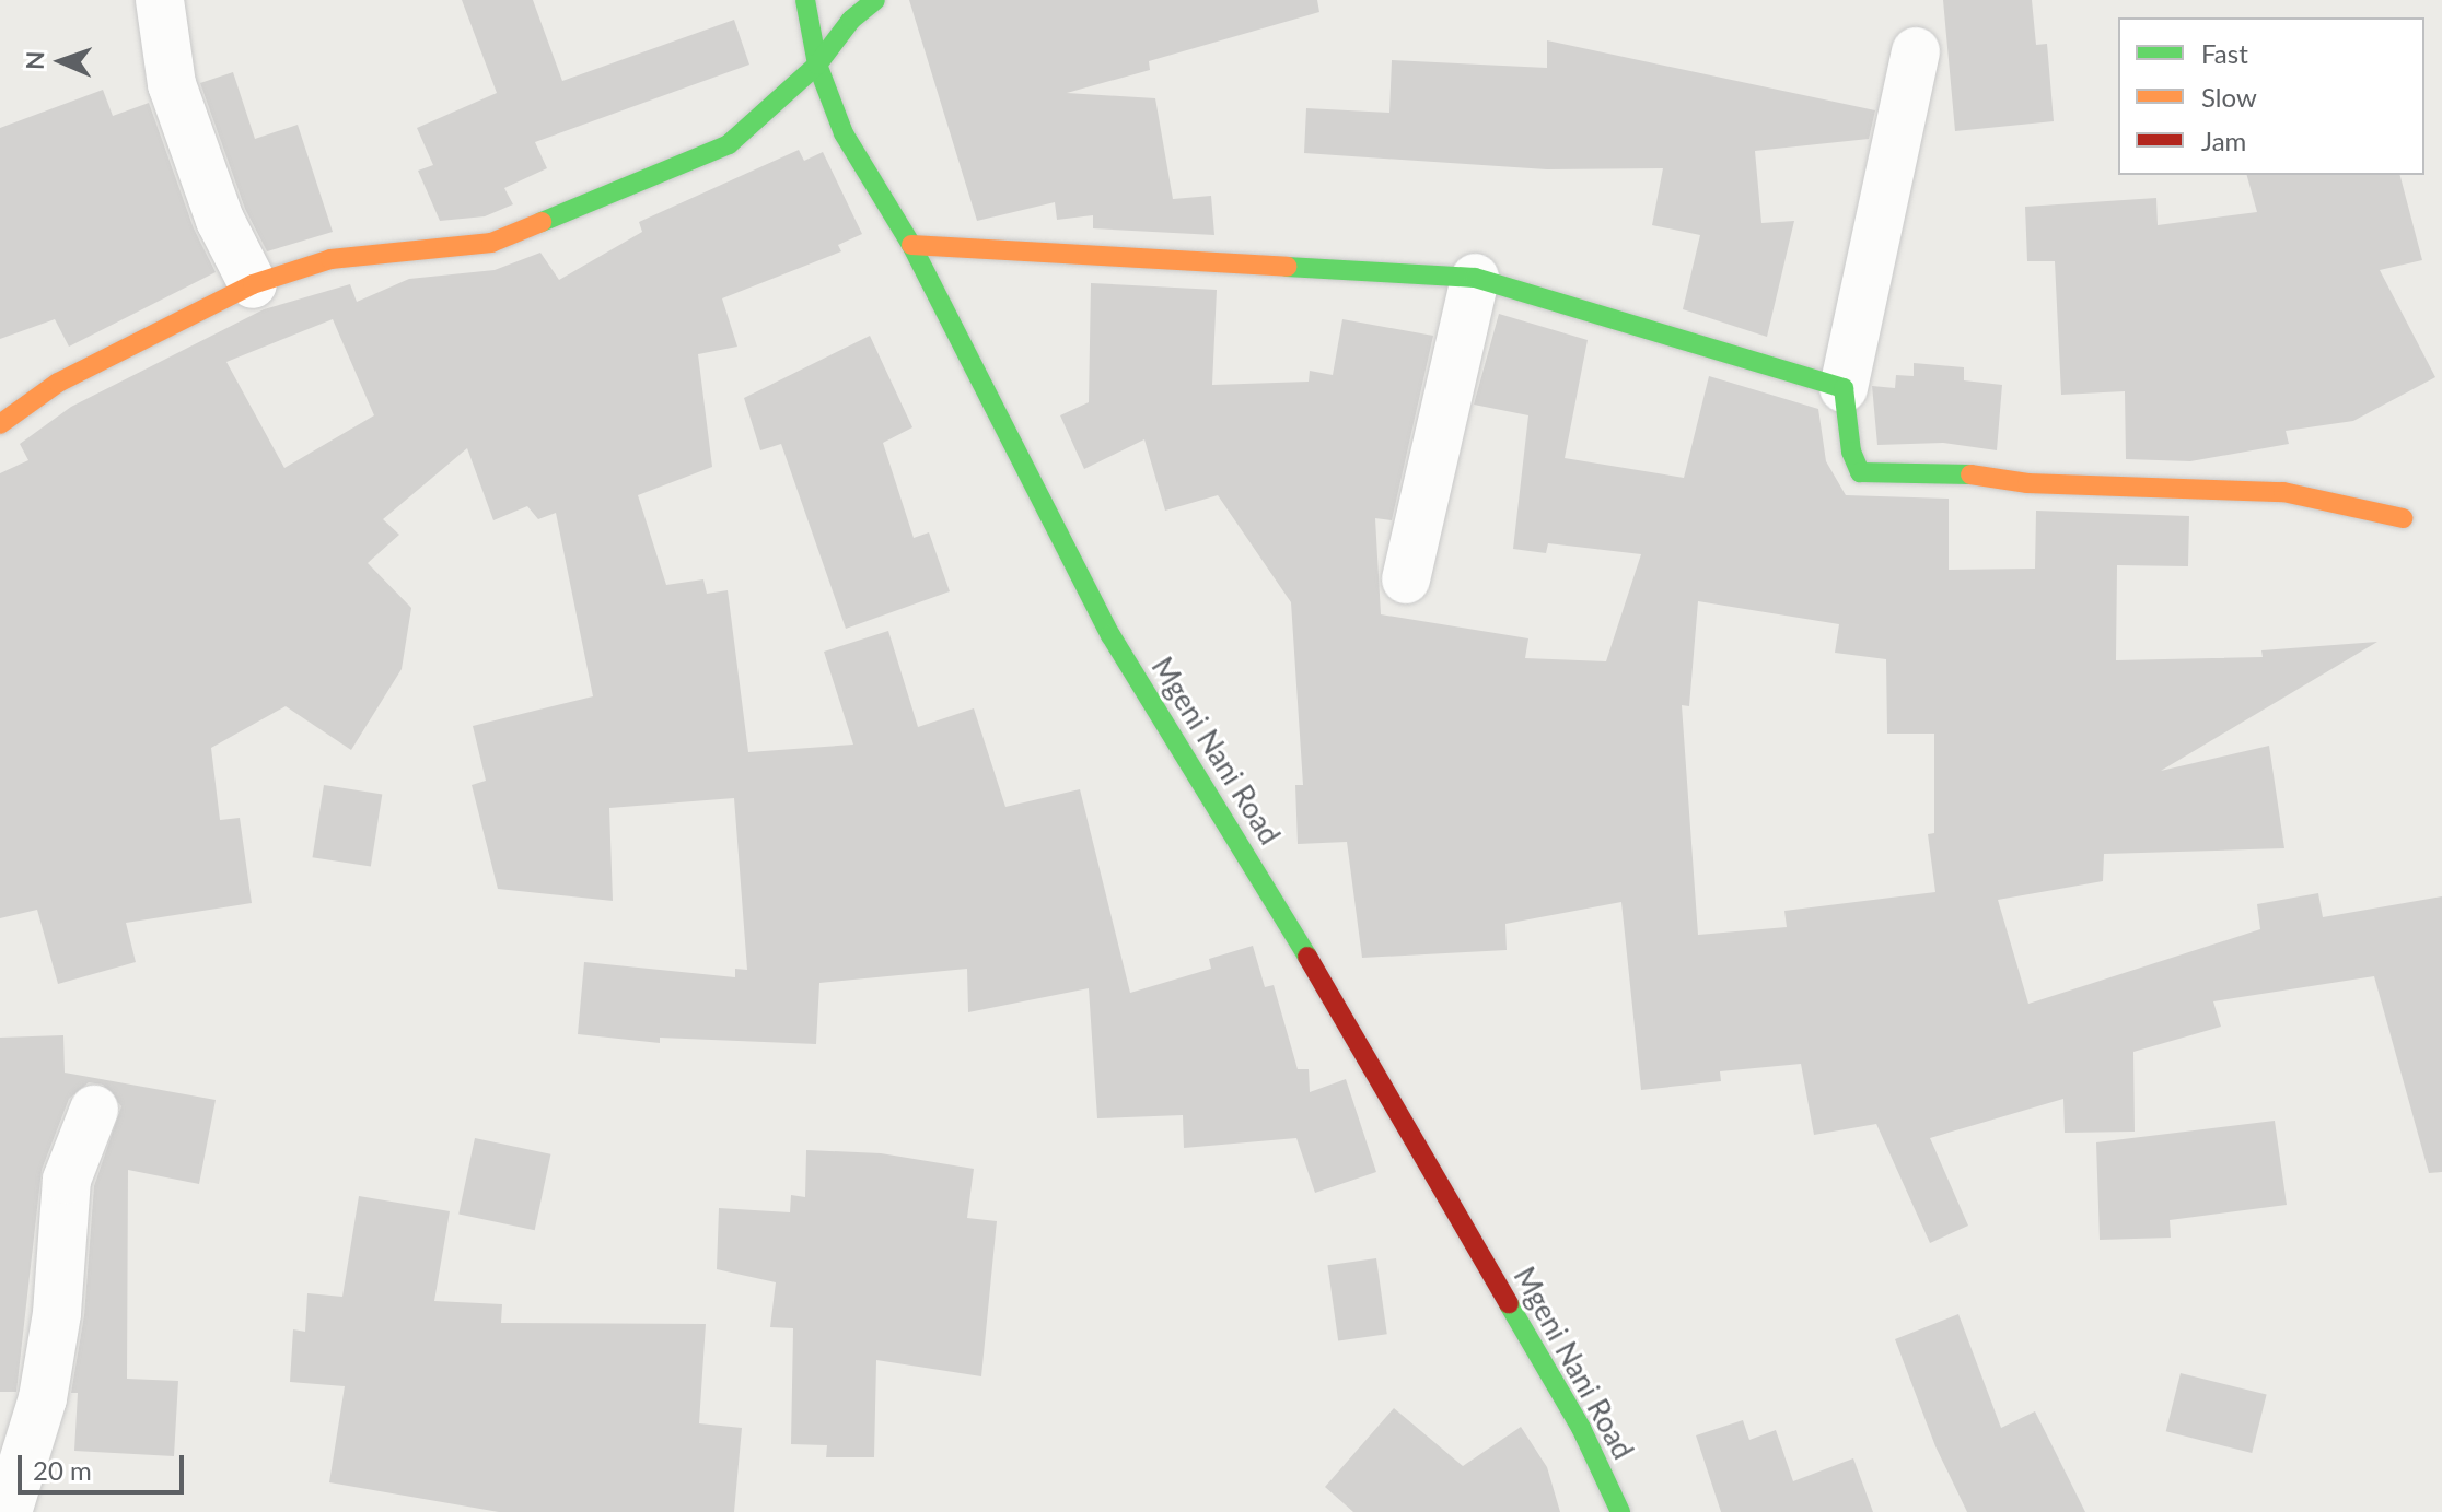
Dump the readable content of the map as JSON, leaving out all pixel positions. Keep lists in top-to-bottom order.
{
  "streets": {
    "street": ["Mgeni Nani Road"]
  },
  "legend": ["Fast", "Slow", "Jam"],
  "scale_bar": "20 m",
  "north": "left"
}
